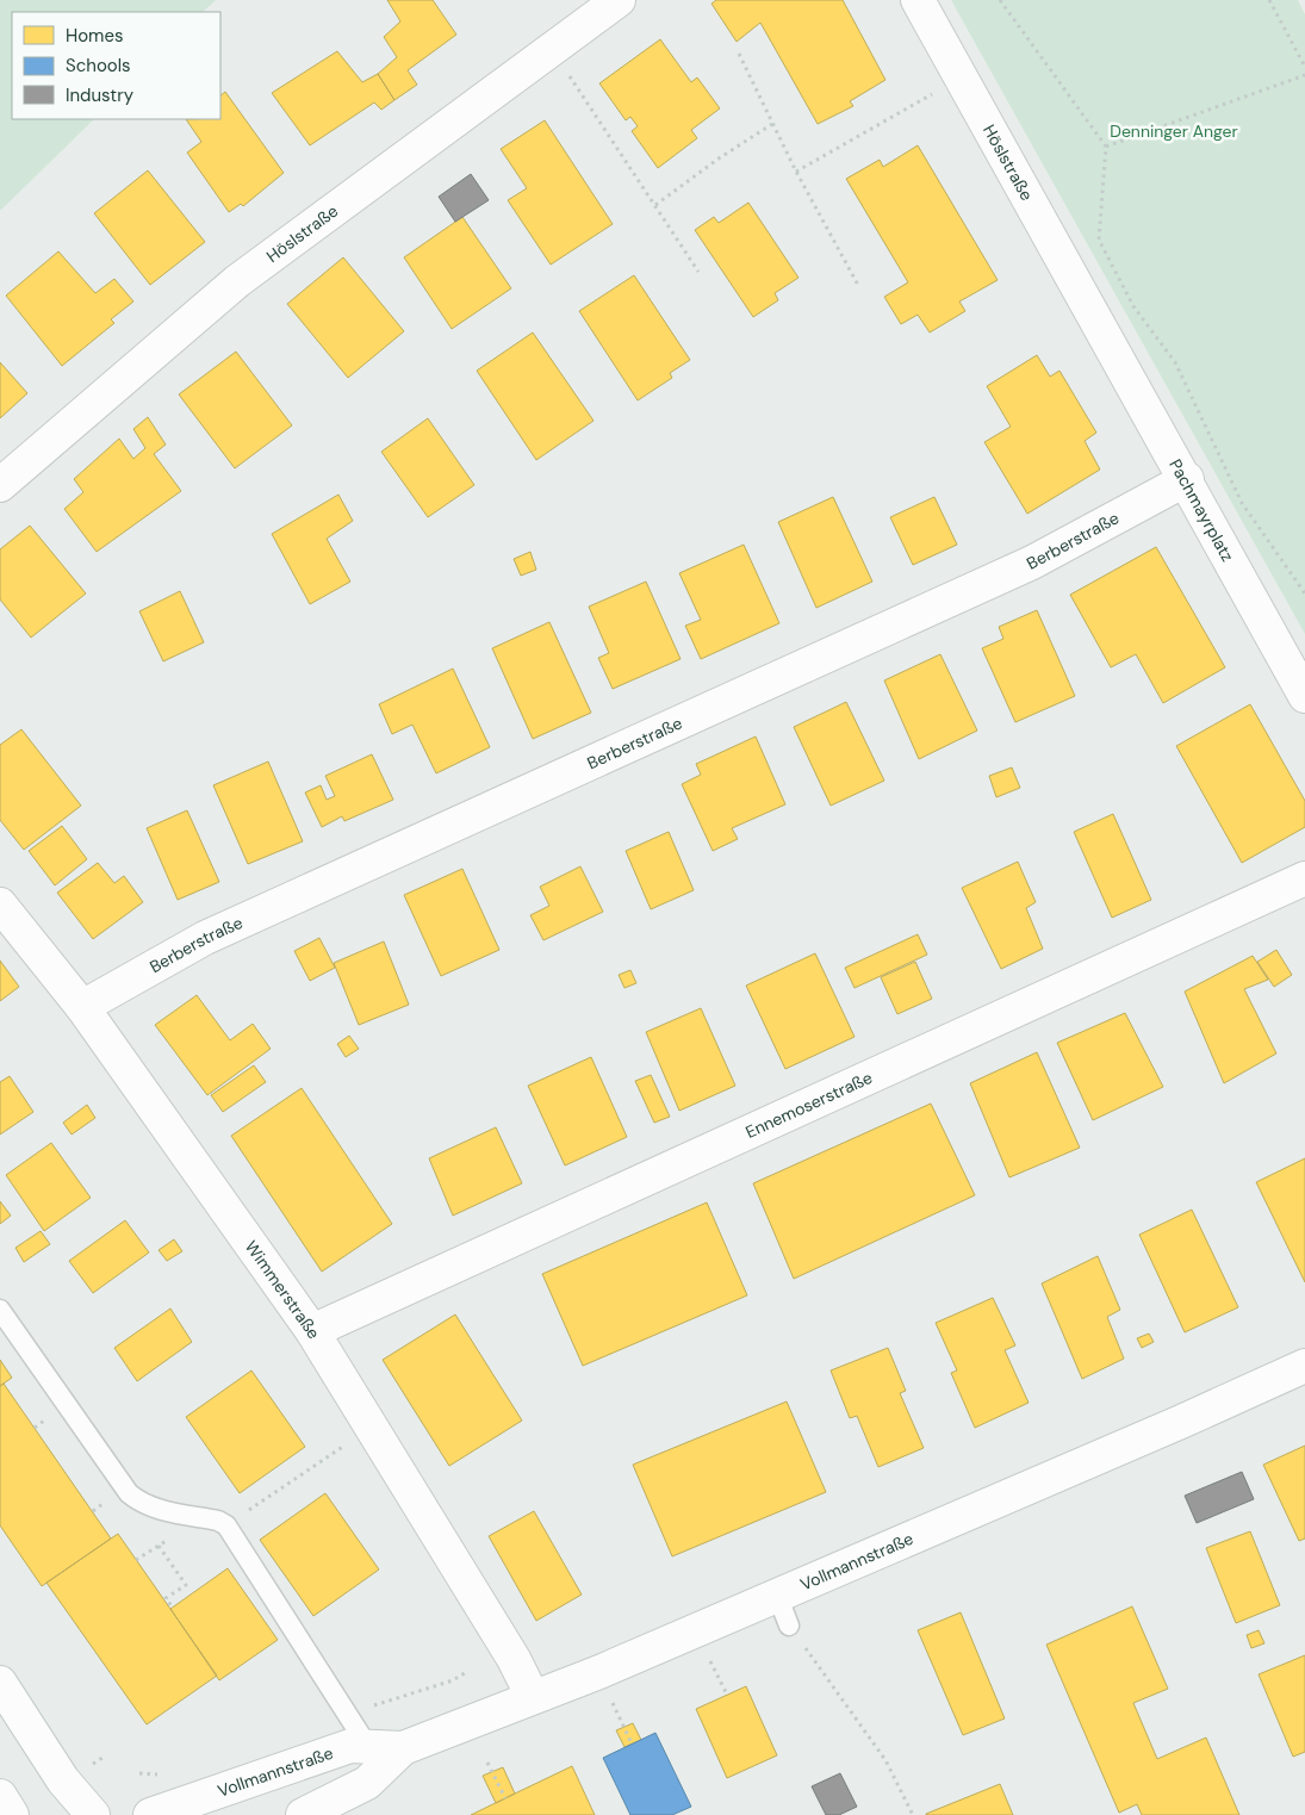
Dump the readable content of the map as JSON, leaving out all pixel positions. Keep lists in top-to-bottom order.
{
  "streets": {
    "street": [
      "Höslstraße",
      "Pachmayrplatz",
      "Berberstraße",
      "Ennemoserstraße",
      "Wimmerstraße",
      "Vollmannstraße"
    ]
  },
  "crossings": [
    ["Höslstraße", "Pachmayrplatz"],
    ["Pachmayrplatz", "Berberstraße"],
    ["Berberstraße", "Wimmerstraße"],
    ["Ennemoserstraße", "Wimmerstraße"],
    ["Wimmerstraße", "Vollmannstraße"]
  ],
  "parks": ["Denninger Anger"],
  "legend": ["Homes", "Schools", "Industry"]
}
